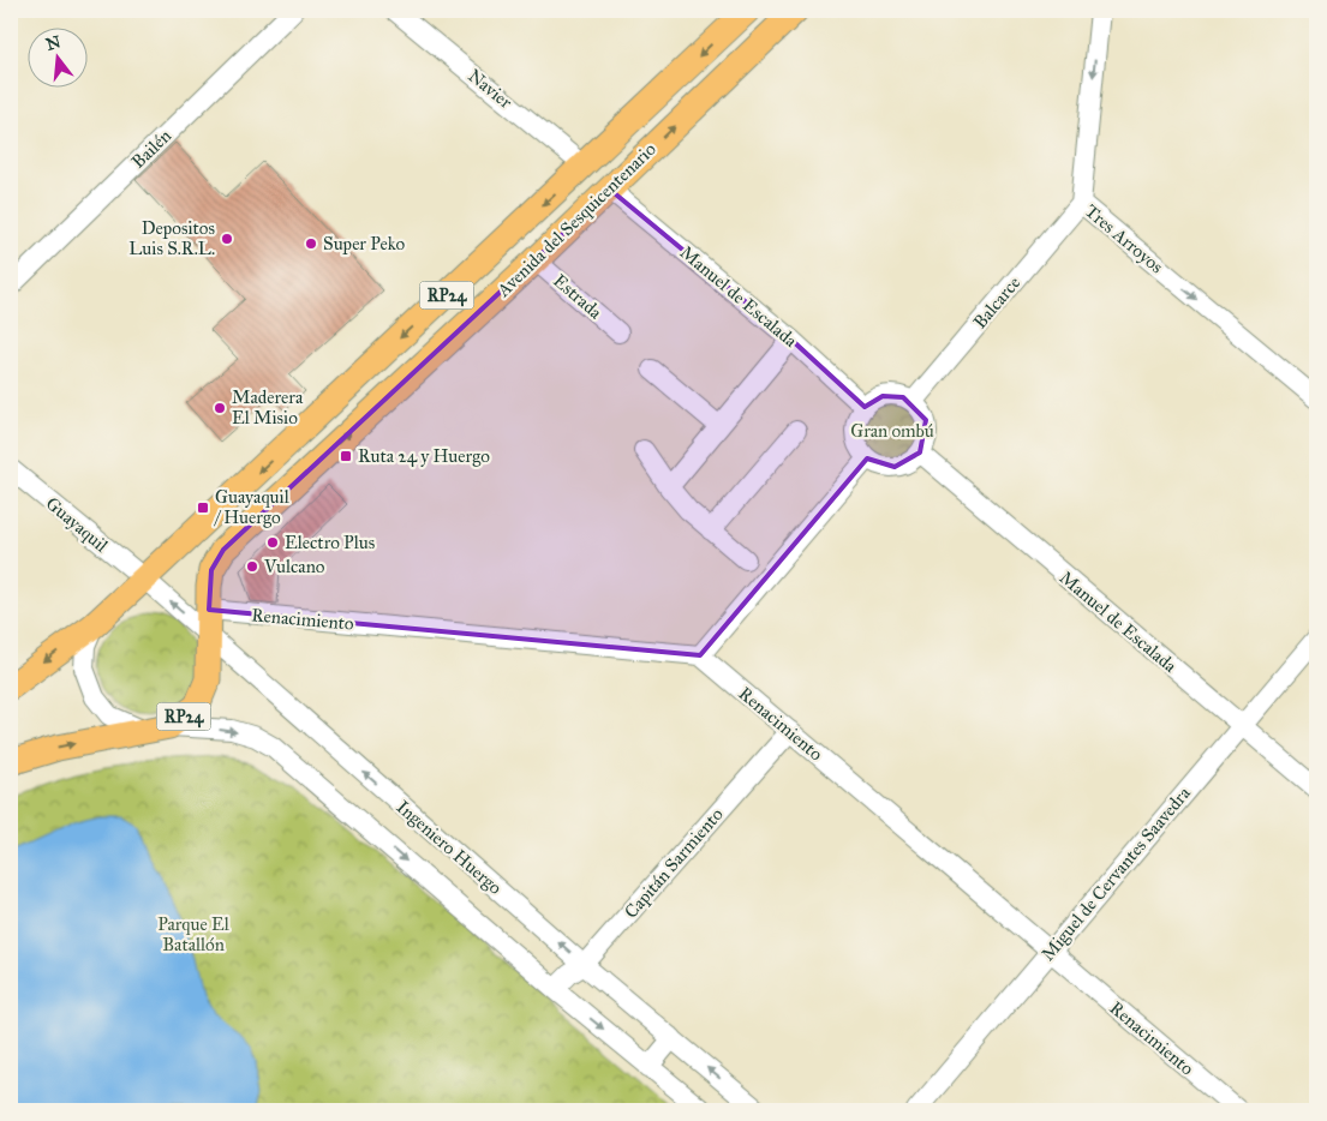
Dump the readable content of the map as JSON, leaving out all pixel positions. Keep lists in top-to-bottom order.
{
  "streets": {
    "main road": ["Avenida del Sesquicentenario", "RP24"],
    "street": [
      "Navier",
      "Bailén",
      "Tres Arroyos",
      "Estrada",
      "Manuel de Escalada",
      "Balcarce",
      "Guayaquil",
      "Renacimiento",
      "Ingeniero Huergo",
      "Capitán Sarmiento",
      "Miguel de Cervantes Saavedra"
    ]
  },
  "crossings": [
    ["Navier", "Avenida del Sesquicentenario"],
    ["Avenida del Sesquicentenario", "RP24"],
    ["Avenida del Sesquicentenario", "Estrada"],
    ["Avenida del Sesquicentenario", "Manuel de Escalada"],
    ["Avenida del Sesquicentenario", "Guayaquil"],
    ["Avenida del Sesquicentenario", "Renacimiento"],
    ["Avenida del Sesquicentenario", "Ingeniero Huergo"],
    ["Tres Arroyos", "Balcarce"],
    ["RP24", "Guayaquil"],
    ["RP24", "Renacimiento"],
    ["RP24", "Ingeniero Huergo"],
    ["Manuel de Escalada", "Balcarce"],
    ["Manuel de Escalada", "Miguel de Cervantes Saavedra"],
    ["Guayaquil", "Renacimiento"],
    ["Guayaquil", "Ingeniero Huergo"],
    ["Renacimiento", "Ingeniero Huergo"],
    ["Renacimiento", "Capitán Sarmiento"],
    ["Renacimiento", "Miguel de Cervantes Saavedra"],
    ["Ingeniero Huergo", "Capitán Sarmiento"]
  ],
  "one_way": ["Tres Arroyos"],
  "parks": ["Gran ombú", "Parque El Batallón"],
  "places": {
    "other": [
      "Depositos Luis S.R.L.",
      "Super Peko",
      "Maderera El Misio",
      "Electro Plus",
      "Vulcano"
    ],
    "transit": ["Ruta 24 y Huergo", "Guayaquil / Huergo"]
  },
  "north": "top"
}
